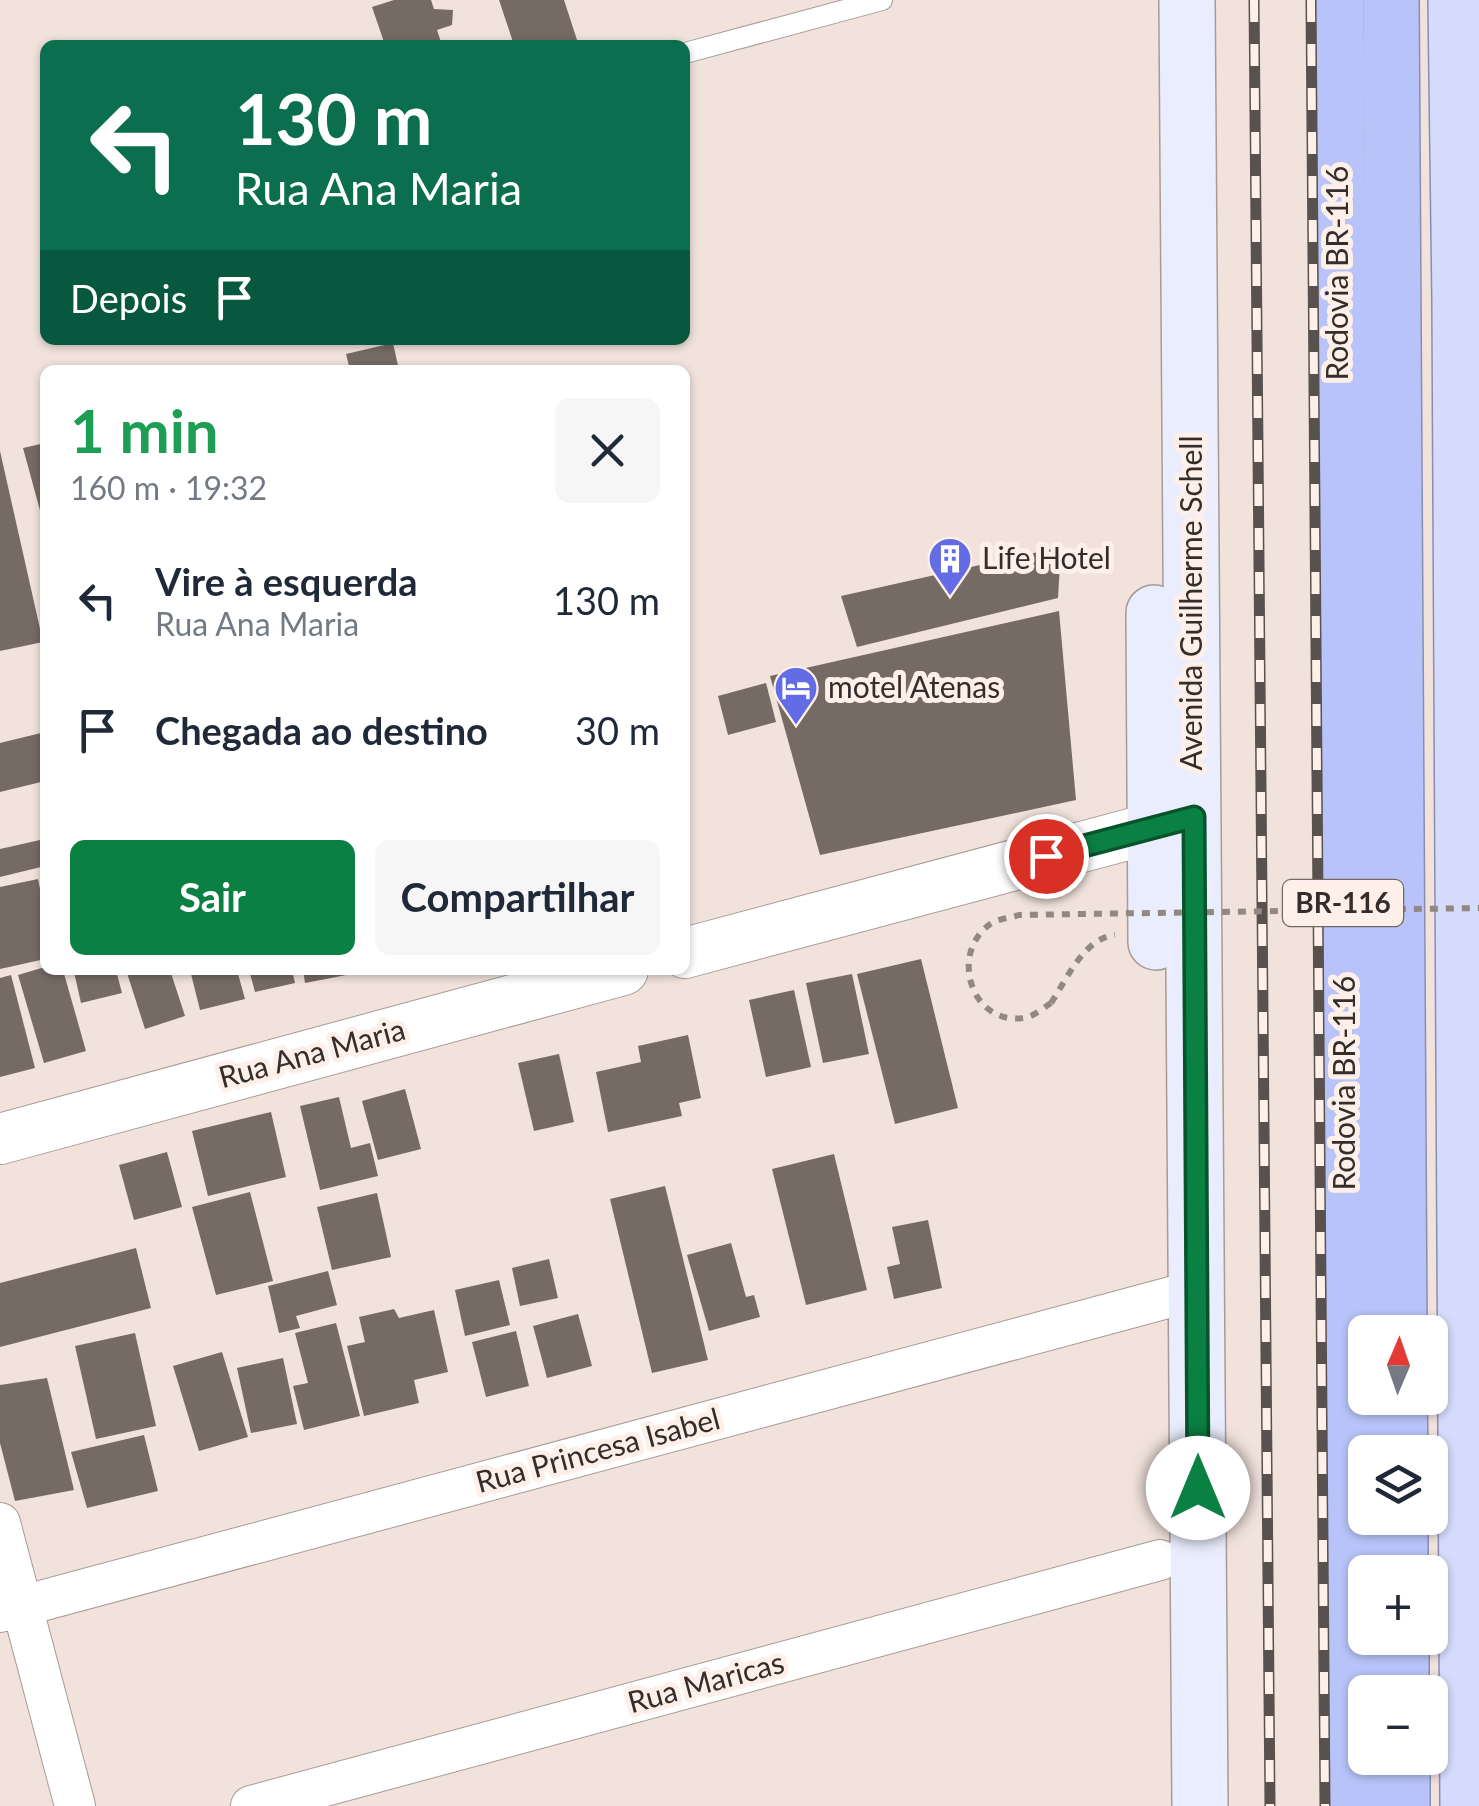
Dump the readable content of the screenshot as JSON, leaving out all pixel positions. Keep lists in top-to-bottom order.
{
  "streets": {
    "highway": ["Rodovia BR-116", "BR-116"],
    "main road": ["Avenida Guilherme Schell"],
    "street": ["Rua Ana Maria", "Rua Princesa Isabel", "Rua Maricas"]
  },
  "crossings": [
    ["Avenida Guilherme Schell", "Rua Princesa Isabel"],
    ["Avenida Guilherme Schell", "Rua Maricas"]
  ],
  "places": {
    "building": ["Life Hotel"],
    "hotel": ["motel Atenas"]
  },
  "north": "top",
  "page": {
    "turn": ["130 m", "Rua Ana Maria"],
    "then": "Depois",
    "heading": ["1 min", "160 m · 19:32"],
    "list": [
      {
        "name": "Vire à esquerda",
        "note": "Rua Ana Maria",
        "value": "130 m"
      },
      {
        "name": "Chegada ao destino",
        "value": "30 m"
      }
    ],
    "buttons": ["Sair", "Compartilhar"],
    "map_buttons": ["+", "−"]
  }
}
